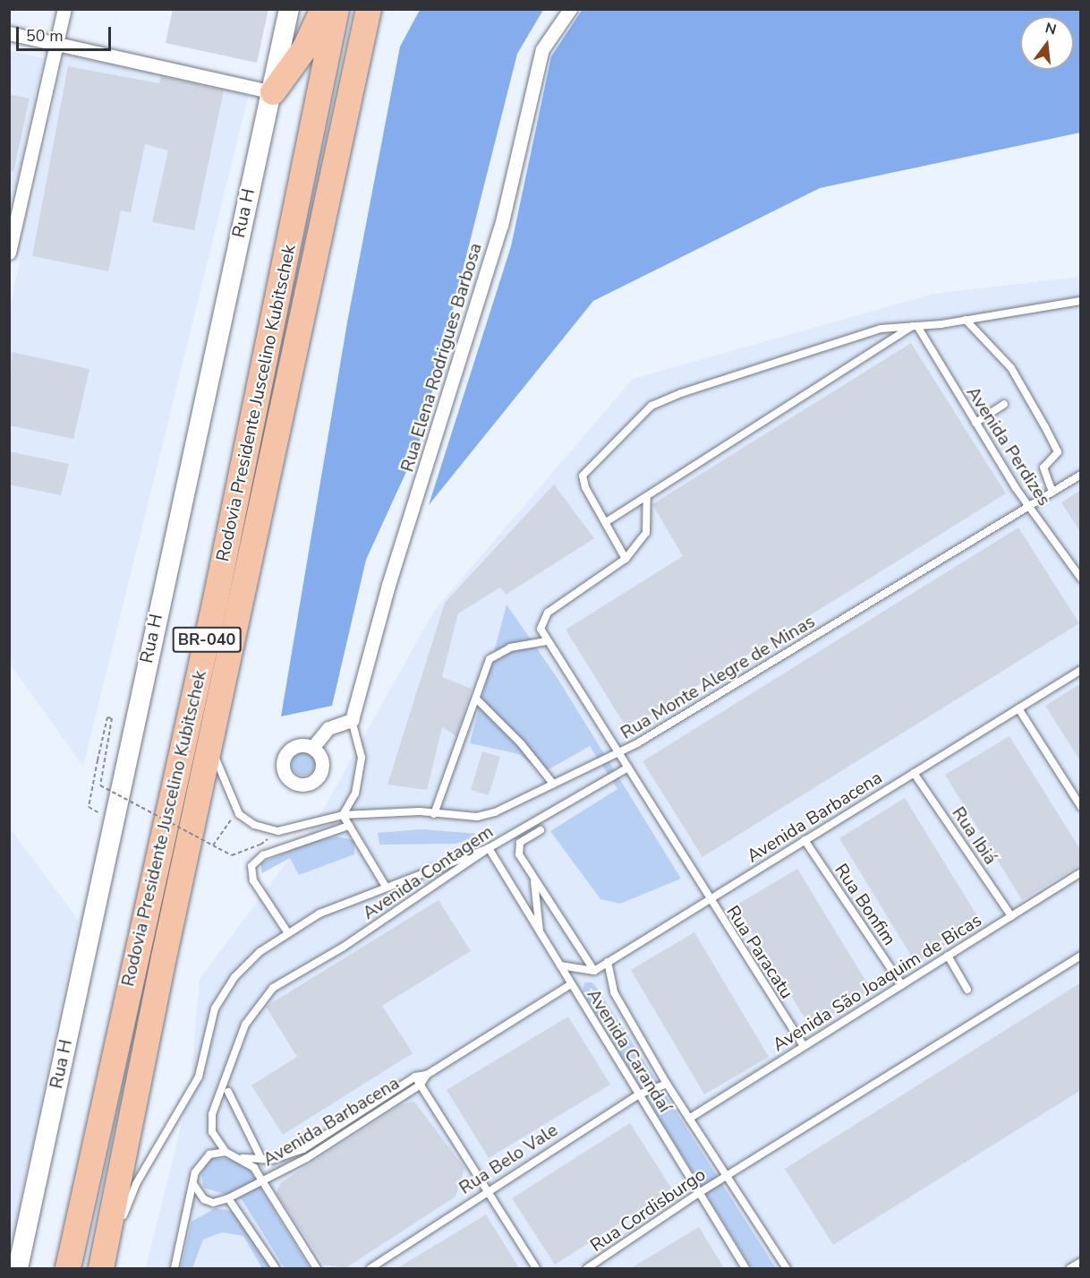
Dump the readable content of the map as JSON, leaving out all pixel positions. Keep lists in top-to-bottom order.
{
  "streets": {
    "highway": ["Rodovia Presidente Juscelino Kubitschek", "BR-040"],
    "main road": ["Rua H"],
    "street": ["Rua Elena Rodrigues Barbosa"],
    "lane": [
      "Avenida Perdizes",
      "Rua Monte Alegre de Minas",
      "Avenida Barbacena",
      "Rua Ibiá",
      "Avenida Contagem",
      "Rua Bonfim",
      "Rua Paracatu",
      "Avenida São Joaquim de Bicas",
      "Avenida Carandaí",
      "Rua Belo Vale",
      "Rua Cordisburgo"
    ]
  },
  "crossings": [
    ["Rua Elena Rodrigues Barbosa", "Rua Monte Alegre de Minas"],
    ["Avenida Perdizes", "Rua Monte Alegre de Minas"],
    ["Avenida Barbacena", "Rua Ibiá"],
    ["Avenida Barbacena", "Avenida Contagem"],
    ["Avenida Barbacena", "Rua Bonfim"],
    ["Avenida Barbacena", "Rua Paracatu"],
    ["Avenida Barbacena", "Avenida Carandaí"],
    ["Rua Ibiá", "Avenida São Joaquim de Bicas"],
    ["Avenida Contagem", "Rua Paracatu"],
    ["Avenida Contagem", "Avenida Carandaí"],
    ["Rua Bonfim", "Avenida São Joaquim de Bicas"],
    ["Rua Paracatu", "Avenida São Joaquim de Bicas"],
    ["Avenida São Joaquim de Bicas", "Avenida Carandaí"],
    ["Avenida Carandaí", "Rua Belo Vale"],
    ["Avenida Carandaí", "Rua Cordisburgo"]
  ],
  "scale_bar": "50 m",
  "north": "top"
}
